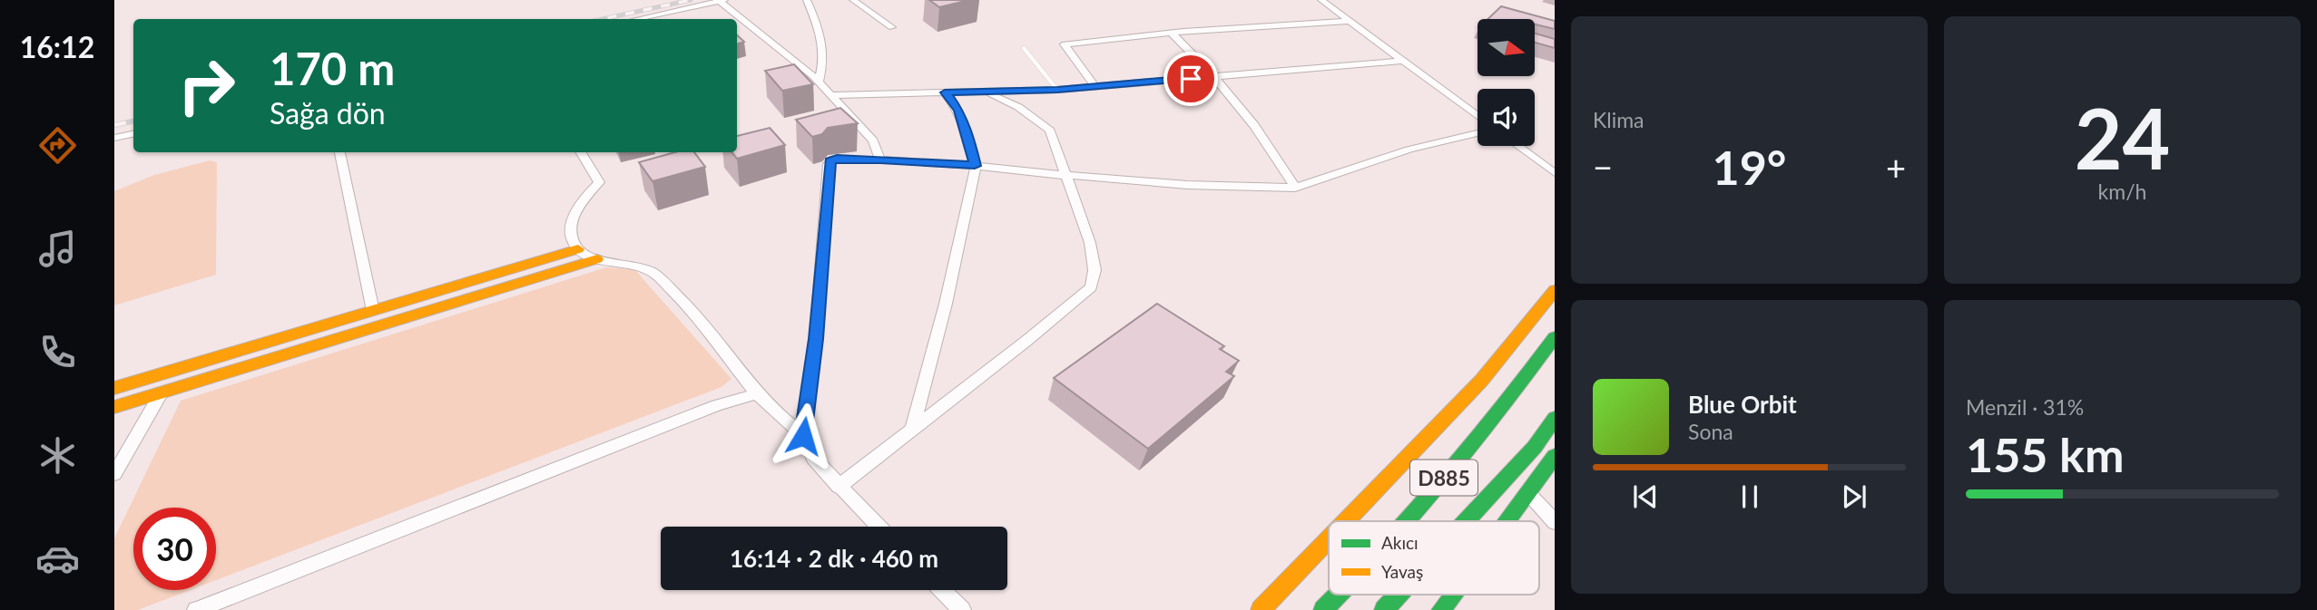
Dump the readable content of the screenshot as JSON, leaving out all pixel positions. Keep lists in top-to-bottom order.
{
  "streets": {
    "main road": ["D885"]
  },
  "legend": ["Akıcı", "Yavaş"],
  "north": "right",
  "page": {
    "tabs": "16:12",
    "tile": [
      "Klima",
      ["24", "km/h"],
      ["Menzil · 31%", "155 km"]
    ],
    "turn": ["170 m", "Sağa dön"],
    "heat": ["−", "19°", "+"],
    "song": ["Blue Orbit", "Sona"],
    "limit": "30",
    "trip": "16:14 · 2 dk · 460 m"
  }
}
